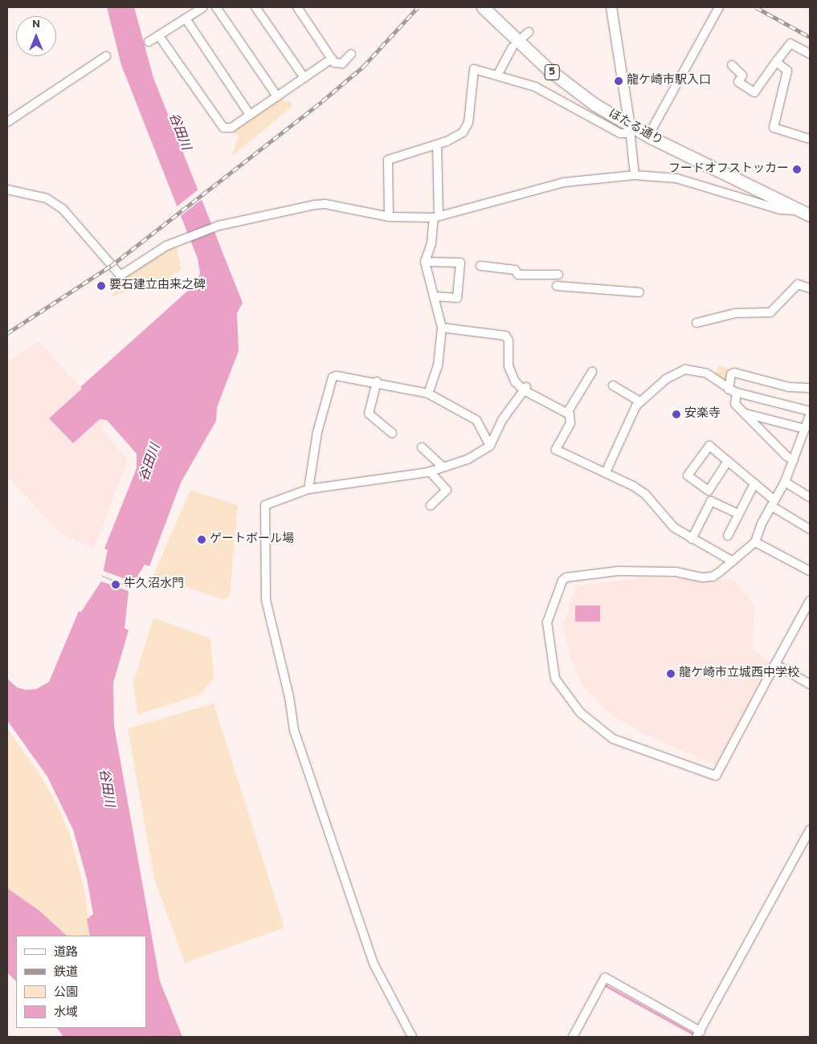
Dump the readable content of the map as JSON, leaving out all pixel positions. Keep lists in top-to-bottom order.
{
  "streets": {
    "main road": ["5", "ほたる通り"]
  },
  "water": ["谷田川"],
  "places": [
    "龍ケ崎市駅入口",
    "フードオフストッカー",
    "要石建立由来之碑",
    "安楽寺",
    "ゲートボール場",
    "牛久沼水門",
    "龍ケ崎市立城西中学校"
  ],
  "legend": [
    "道路",
    "鉄道",
    "公園",
    "水域"
  ],
  "north": "top"
}
